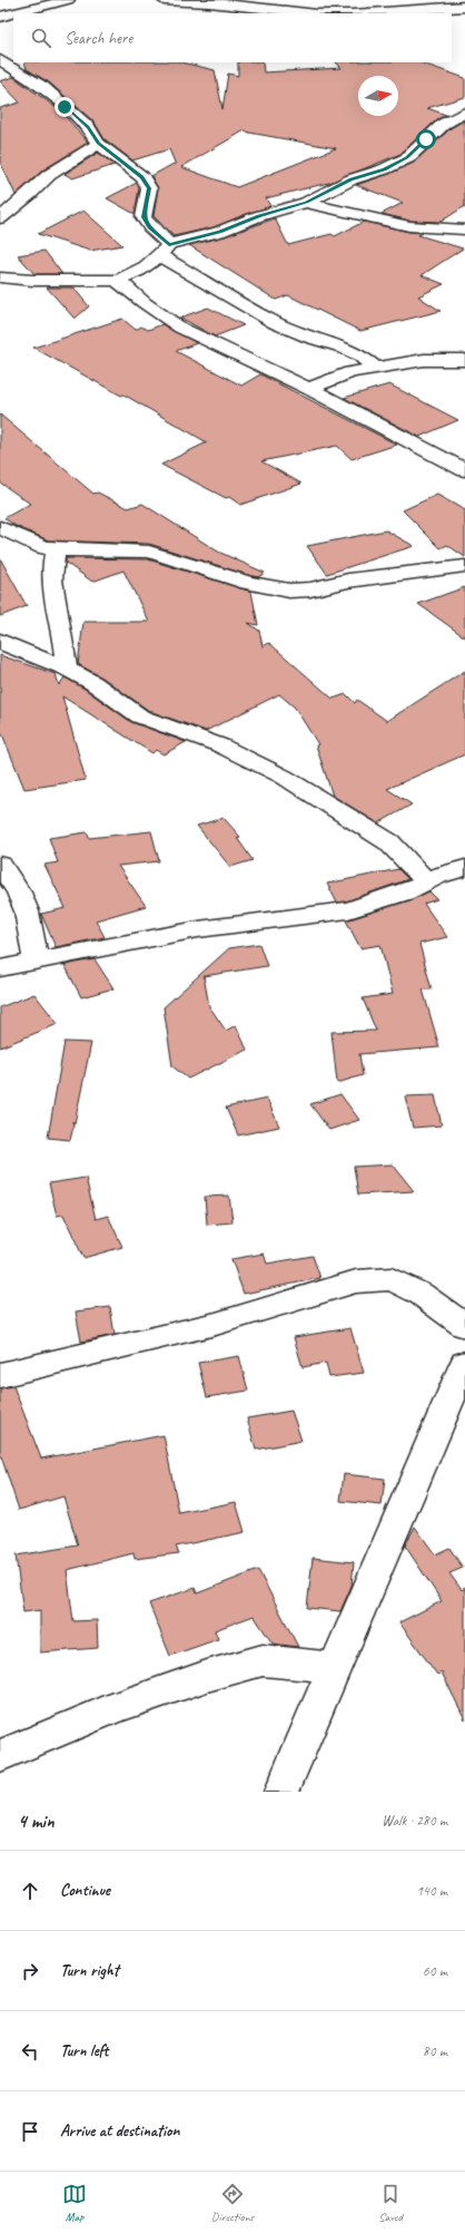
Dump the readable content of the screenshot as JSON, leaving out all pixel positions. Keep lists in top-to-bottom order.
{
  "north": "right",
  "page": {
    "search": "Search here",
    "heading": ["4 min", "Walk · 280 m"],
    "list": [
      ["Continue", "140 m"],
      ["Turn right", "60 m"],
      ["Turn left", "80 m"],
      "Arrive at destination"
    ],
    "nav": ["Map", "Directions", "Saved"]
  }
}
